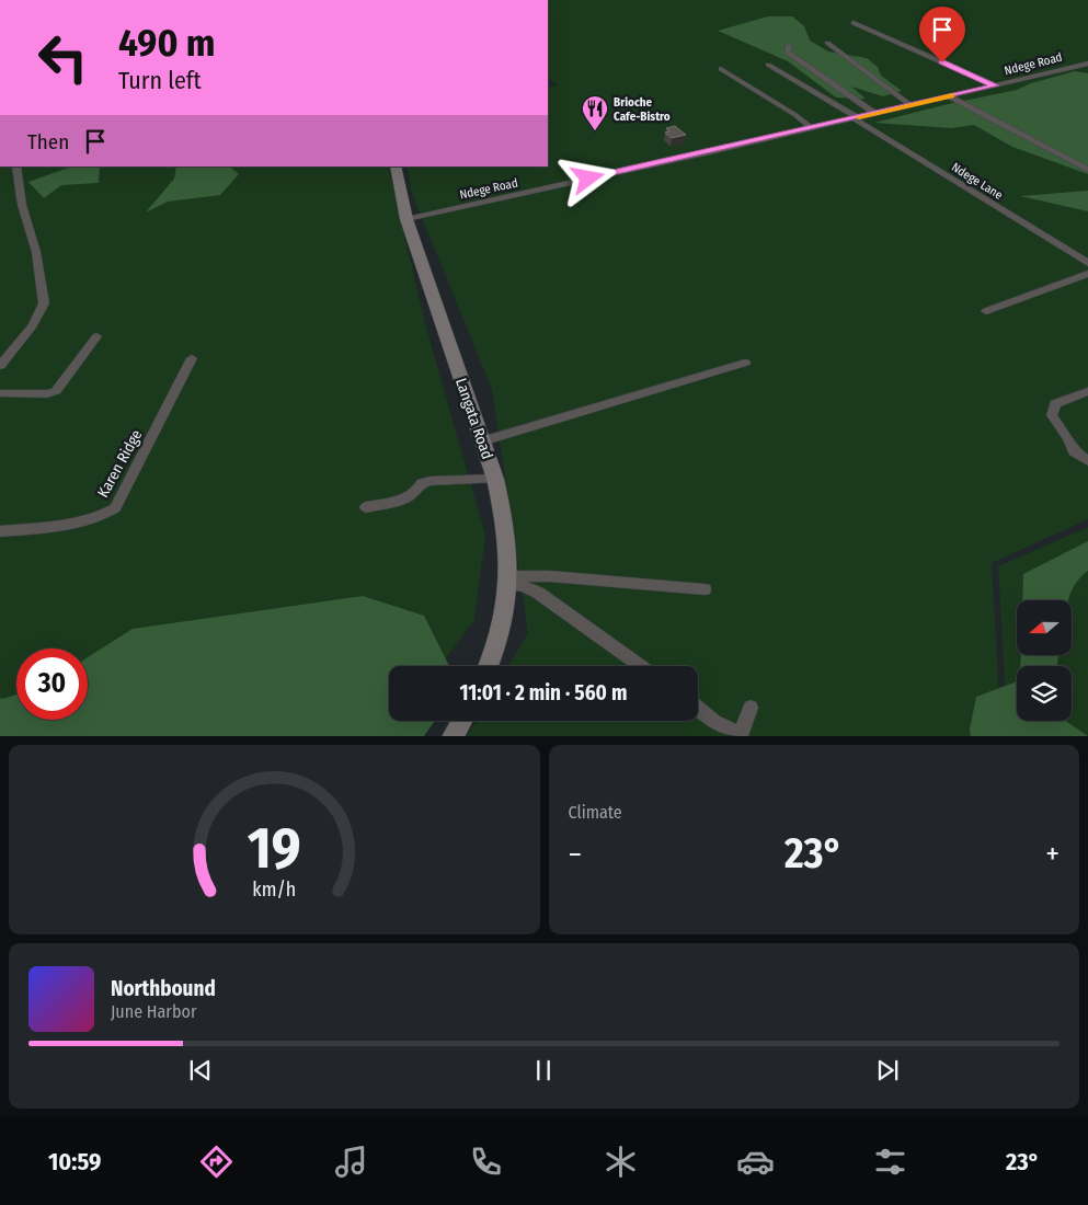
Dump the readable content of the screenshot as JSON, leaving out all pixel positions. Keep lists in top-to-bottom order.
{
  "streets": {
    "main road": ["Langata Road"],
    "street": ["Ndege Road", "Ndege Lane", "Karen Ridge"]
  },
  "crossings": [
    ["Ndege Road", "Ndege Lane"],
    ["Ndege Road", "Langata Road"]
  ],
  "places": {
    "restaurant": ["Brioche Cafe-Bistro"]
  },
  "north": "left",
  "page": {
    "turn": ["490 m", "Turn left"],
    "then": "Then",
    "limit": "30",
    "trip": "11:01 · 2 min · 560 m",
    "tile": "Climate",
    "heat": ["−", "23°", "+"],
    "song": ["Northbound", "June Harbor"],
    "tabs": ["10:59", "23°"],
    "gauge": ["19", "km/h"]
  }
}
